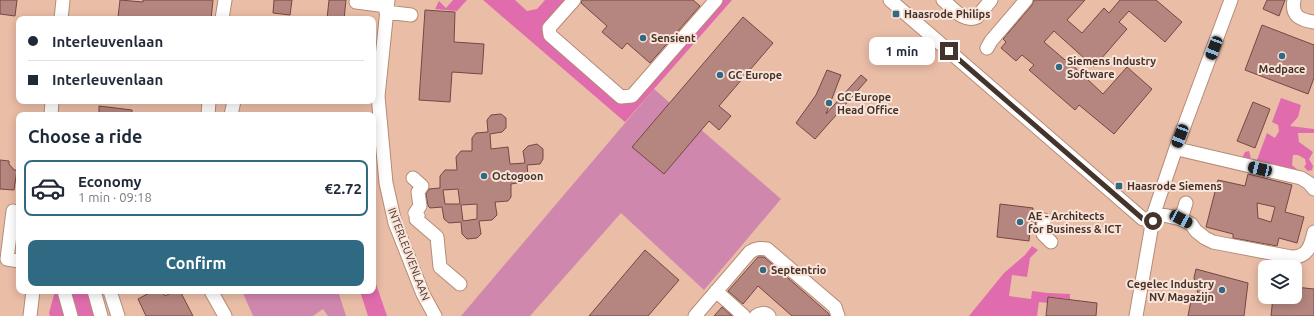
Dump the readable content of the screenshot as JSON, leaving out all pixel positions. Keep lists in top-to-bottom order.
{
  "streets": {
    "street": ["INTERLEUVENLAAN"]
  },
  "places": {
    "transit": ["Haasrode Philips", "Haasrode Siemens"],
    "other": [
      "Sensient",
      "Medpace",
      "Siemens Industry Software",
      "GC Europe",
      "GC Europe Head Office",
      "Octogoon",
      "AE - Architects for Business & ICT",
      "Septentrio",
      "Cegelec Industry NV Magazijn"
    ]
  },
  "page": {
    "banner": ["Interleuvenlaan", "Interleuvenlaan"],
    "bubble": "1 min",
    "heading": "Choose a ride",
    "list": [
      {
        "name": "Economy",
        "note": "1 min · 09:18",
        "value": "€2.72"
      }
    ],
    "buttons": "Confirm"
  }
}
